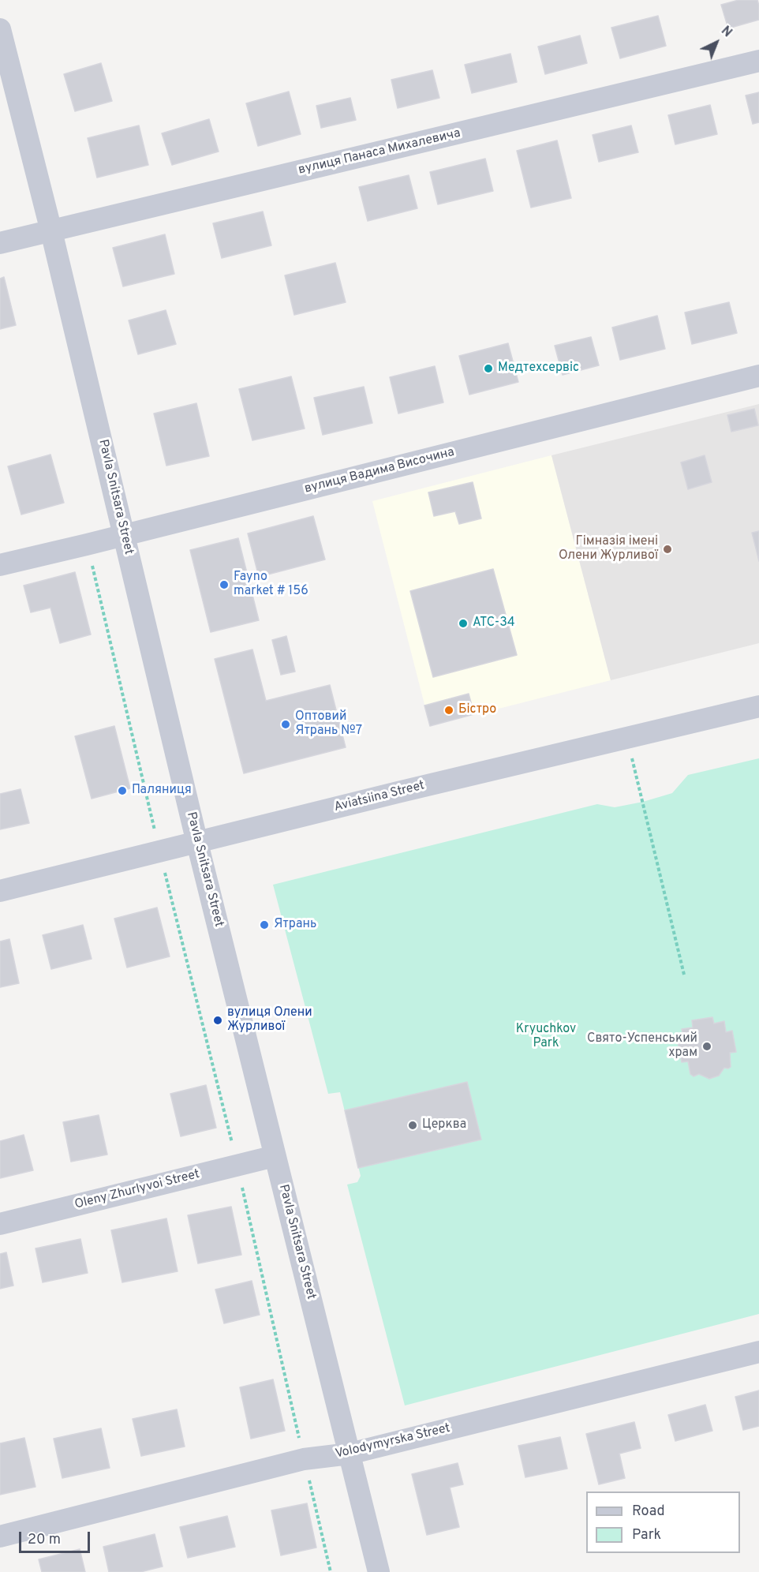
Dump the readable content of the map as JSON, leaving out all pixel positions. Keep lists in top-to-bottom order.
{
  "streets": {
    "street": [
      "вулиця Панаса Михалевича",
      "вулиця Вадима Височина",
      "Pavla Snitsara Street",
      "Aviatsiina Street",
      "Oleny Zhurlyvoi Street",
      "Volodymyrska Street"
    ]
  },
  "crossings": [
    ["вулиця Панаса Михалевича", "Pavla Snitsara Street"],
    ["вулиця Вадима Височина", "Pavla Snitsara Street"],
    ["Pavla Snitsara Street", "Aviatsiina Street"],
    ["Pavla Snitsara Street", "Oleny Zhurlyvoi Street"],
    ["Pavla Snitsara Street", "Volodymyrska Street"]
  ],
  "parks": ["Kryuchkov Park"],
  "places": [
    "Медтехсервіс",
    "Гімназія імені Олени Журливої",
    "Fayno market # 156",
    "АТС-34",
    "Бістро",
    "Оптовий Ятрань №7",
    "Паляниця",
    "Ятрань",
    "вулиця Олени Журливої",
    "Свято-Успенський храм",
    "Церква"
  ],
  "legend": ["Road", "Park"],
  "scale_bar": "20 m",
  "north": "top right"
}
